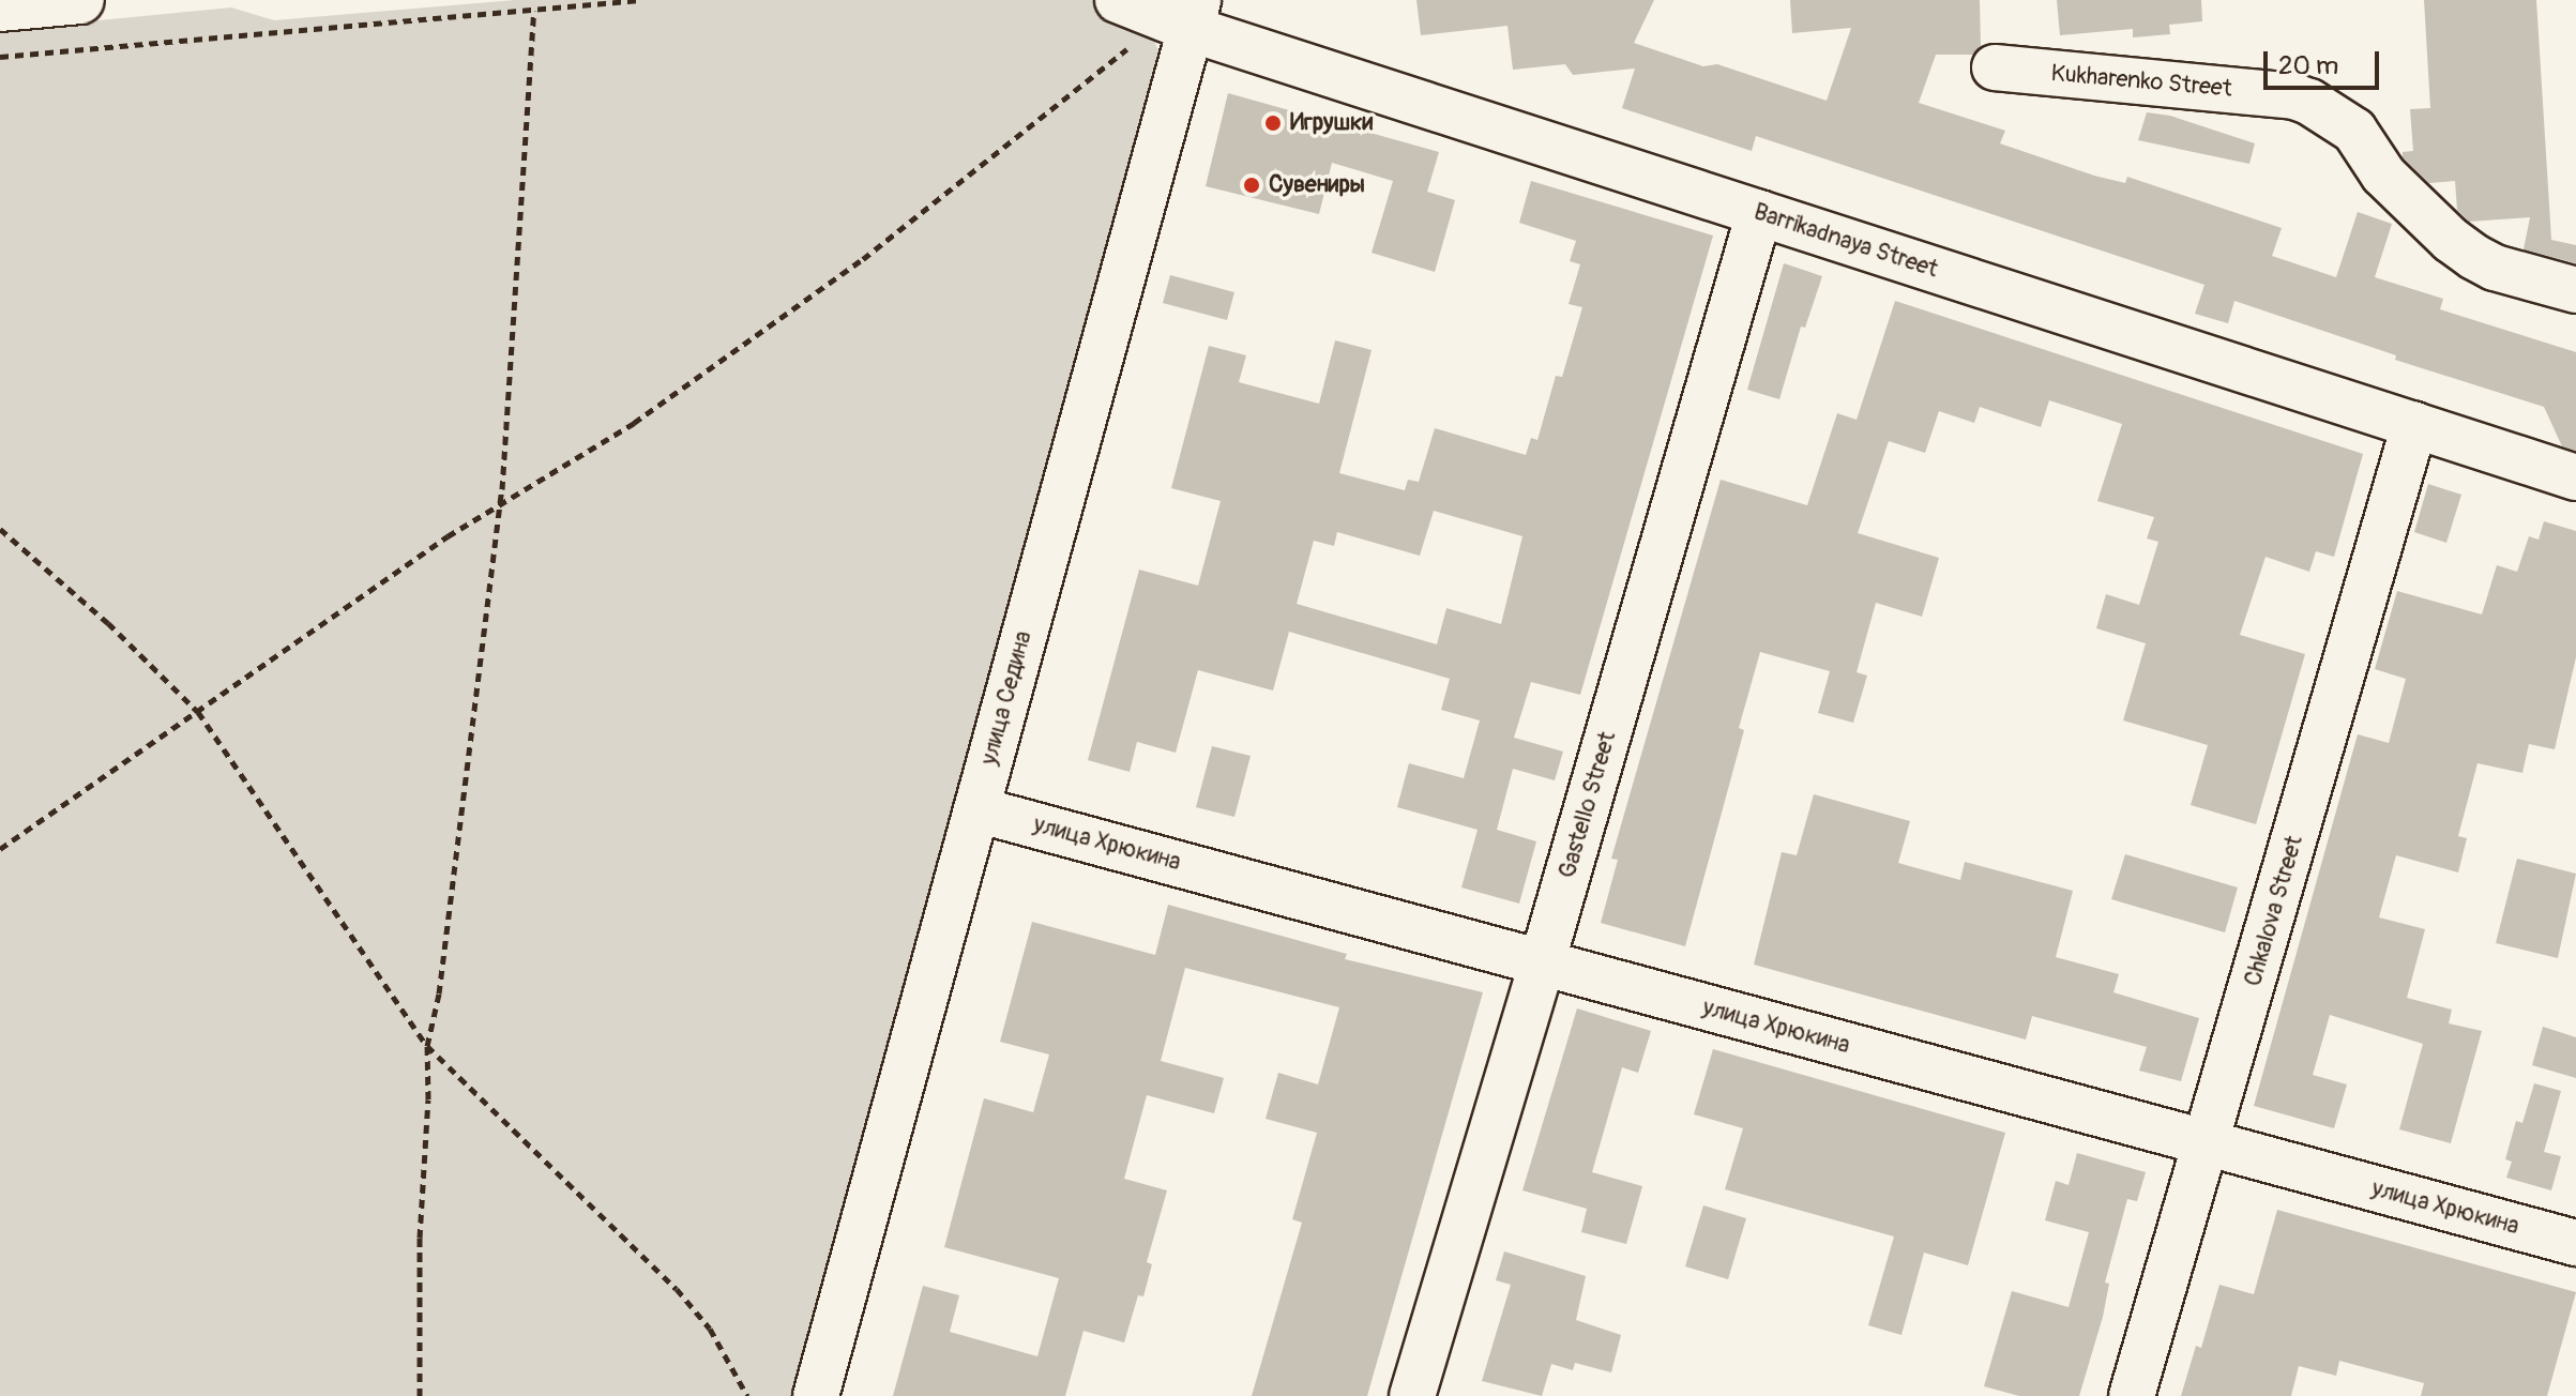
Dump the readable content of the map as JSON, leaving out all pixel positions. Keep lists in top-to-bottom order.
{
  "streets": {
    "street": [
      "Kukharenko Street",
      "Barrikadnaya Street",
      "улица Седина",
      "Gastello Street",
      "улица Хрюкина",
      "Chkalova Street"
    ]
  },
  "crossings": [
    ["Barrikadnaya Street", "улица Седина"],
    ["Barrikadnaya Street", "Gastello Street"],
    ["Barrikadnaya Street", "Chkalova Street"],
    ["улица Седина", "улица Хрюкина"],
    ["Gastello Street", "улица Хрюкина"],
    ["улица Хрюкина", "Chkalova Street"]
  ],
  "places": ["Игрушки", "Сувениры"],
  "scale_bar": "20 m"
}
